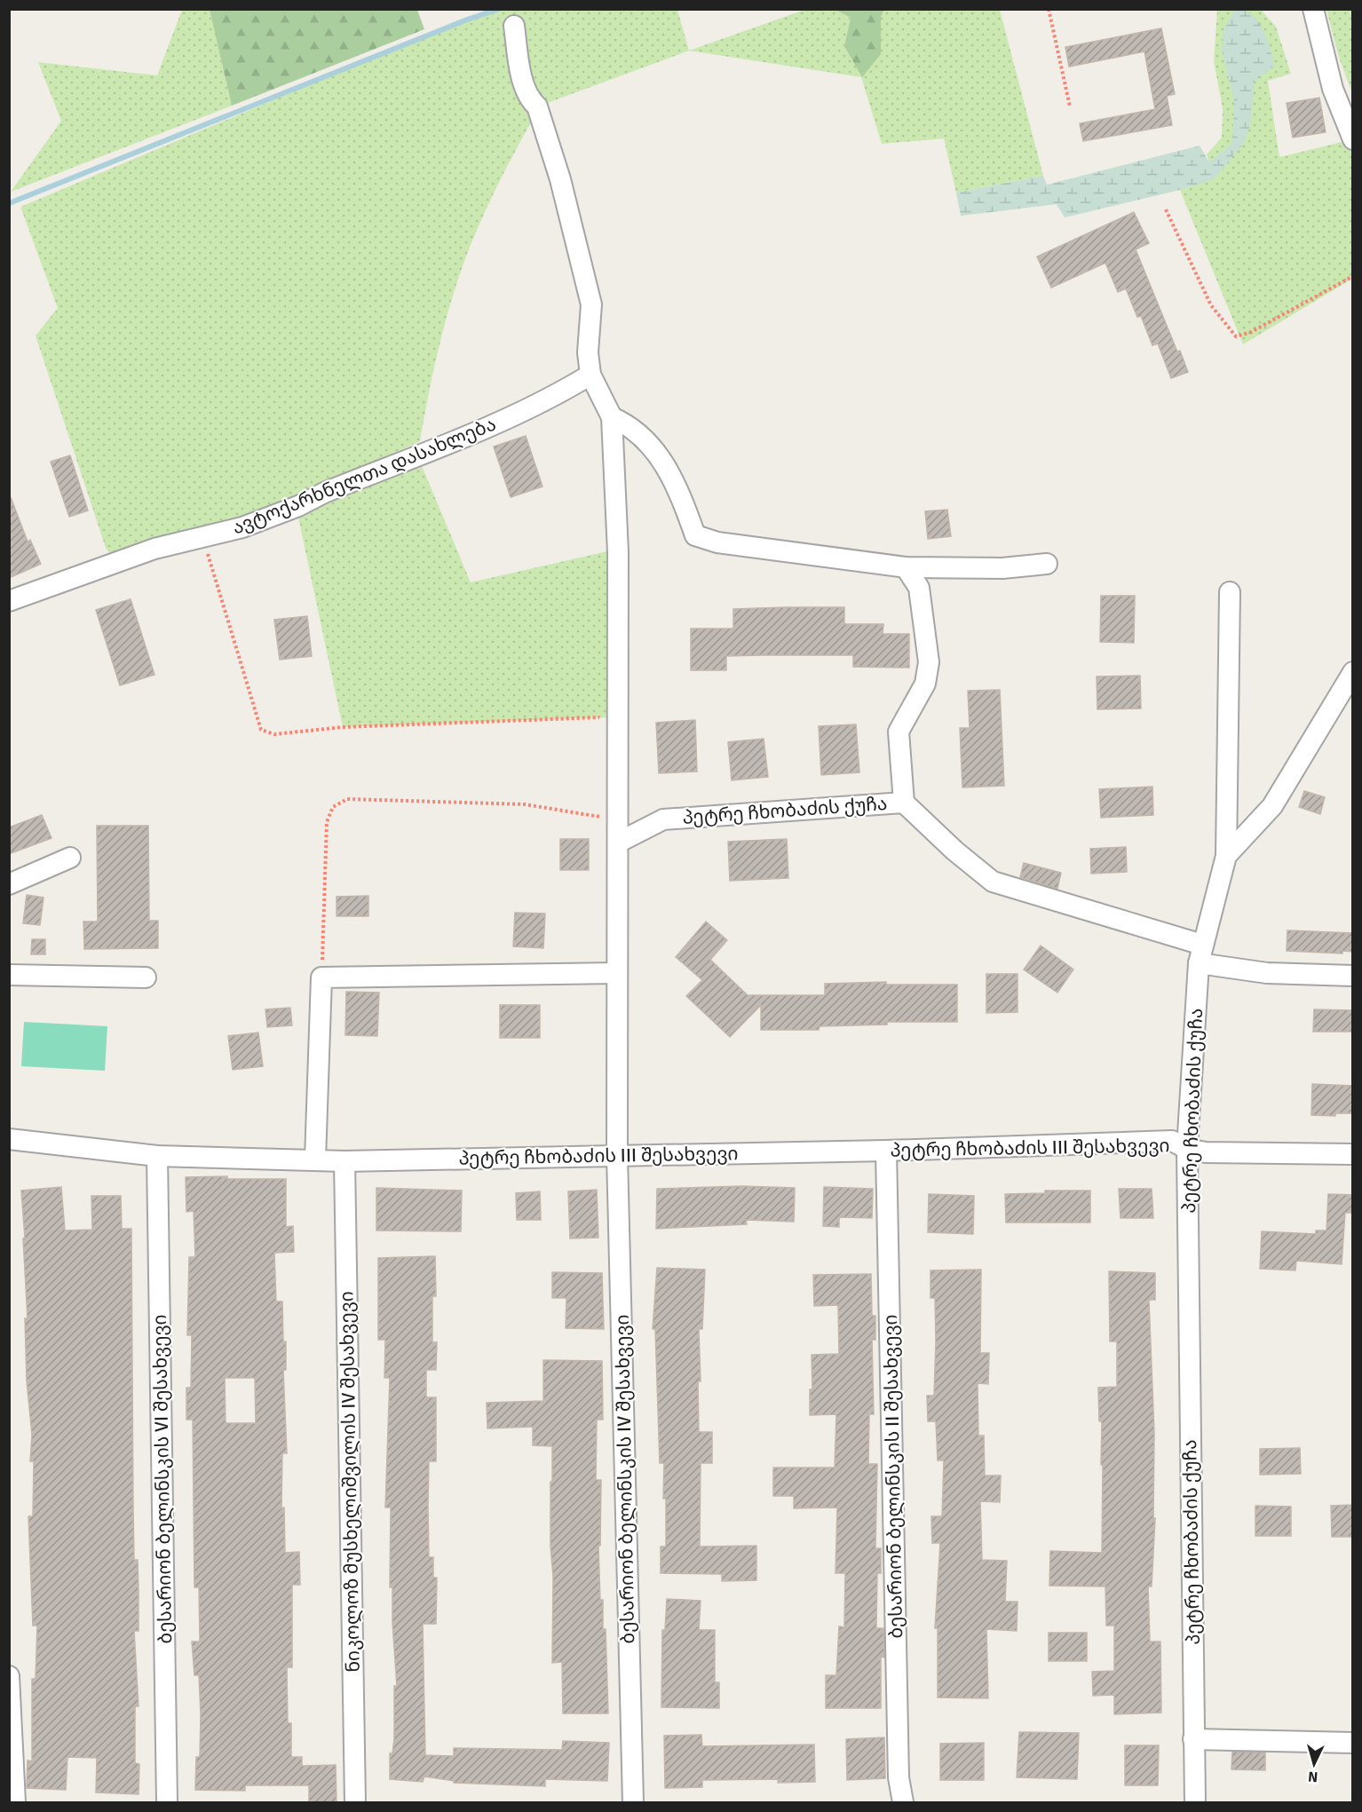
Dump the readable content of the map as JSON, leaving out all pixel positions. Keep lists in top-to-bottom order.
{
  "streets": {
    "street": [
      "ავტოქარხნელთა დასახლება",
      "პეტრე ჩხობაძის ქუჩა",
      "პეტრე ჩხობაძის III შესახვევი",
      "ბესარიონ ბელინსკის II შესახვევი",
      "ბესარიონ ბელინსკის VI შესახვევი",
      "ბესარიონ ბელინსკის IV შესახვევი",
      "ნიკოლოზ მუსხელიშვილის IV შესახვევი"
    ]
  },
  "crossings": [
    ["პეტრე ჩხობაძის ქუჩა", "პეტრე ჩხობაძის III შესახვევი"],
    ["პეტრე ჩხობაძის III შესახვევი", "ბესარიონ ბელინსკის II შესახვევი"],
    ["პეტრე ჩხობაძის III შესახვევი", "ბესარიონ ბელინსკის VI შესახვევი"],
    ["პეტრე ჩხობაძის III შესახვევი", "ბესარიონ ბელინსკის IV შესახვევი"],
    ["პეტრე ჩხობაძის III შესახვევი", "ნიკოლოზ მუსხელიშვილის IV შესახვევი"]
  ],
  "north": "bottom"
}
